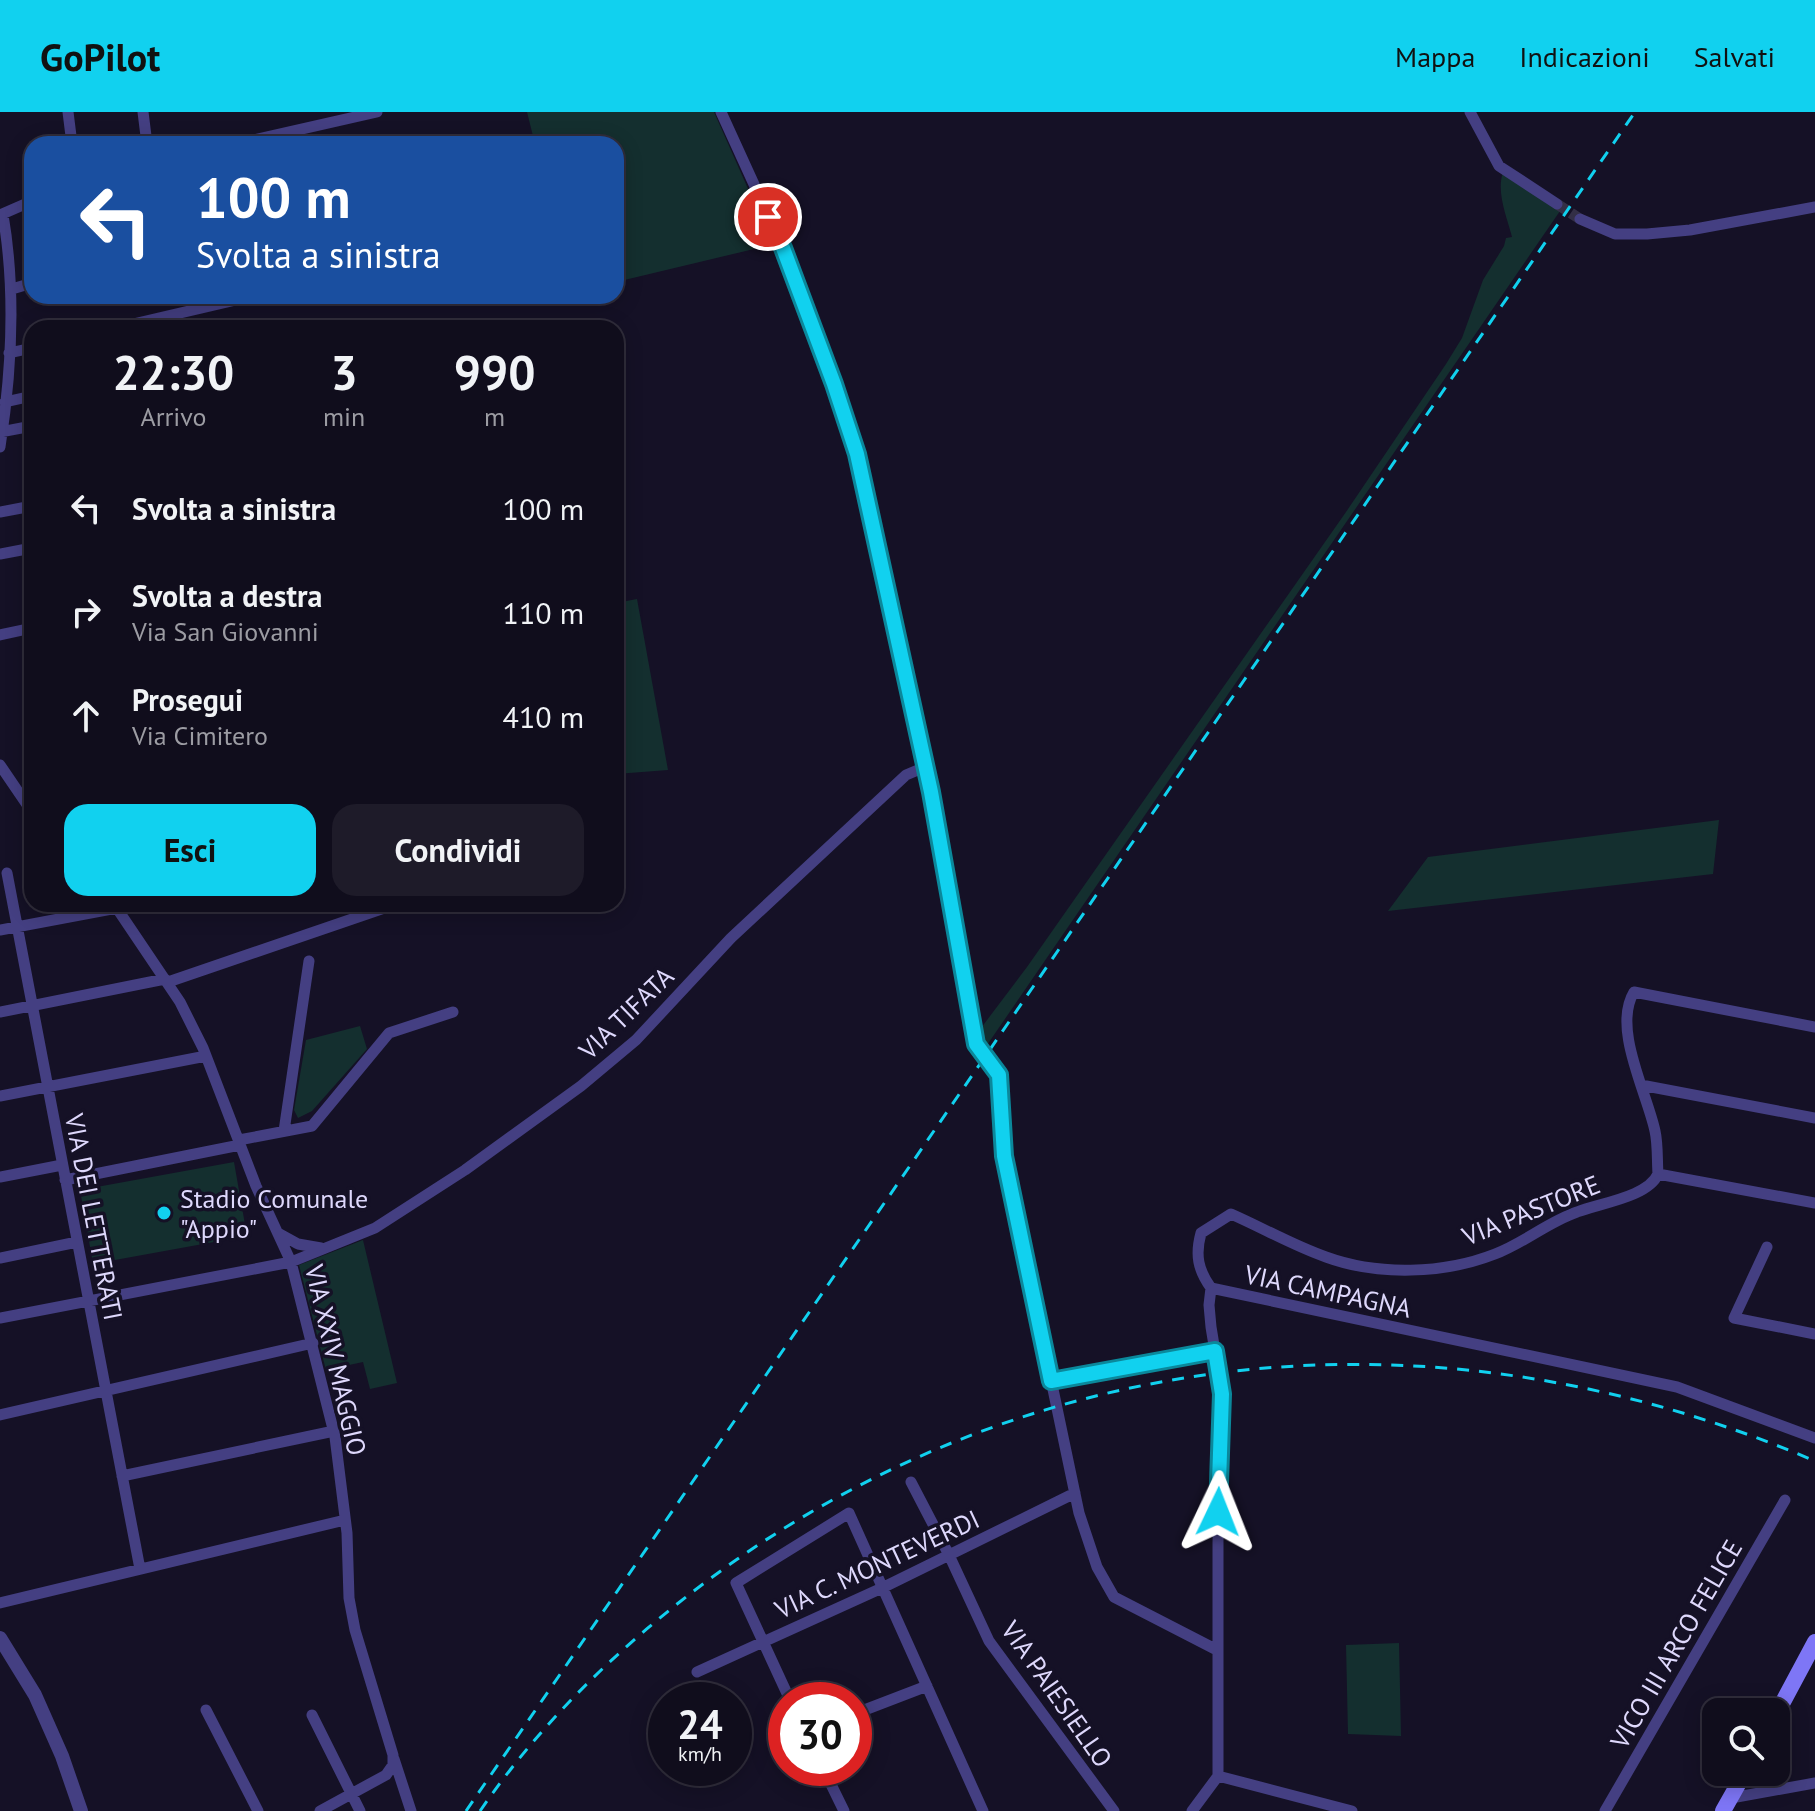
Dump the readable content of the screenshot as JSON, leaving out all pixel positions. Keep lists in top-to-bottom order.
{
  "streets": {
    "street": [
      "VIA TIFATA",
      "VIA PASTORE",
      "VIA DEI LETTERATI",
      "VIA CAMPAGNA",
      "VIA XXIV MAGGIO",
      "VIA C. MONTEVERDI",
      "VICO III ARCO FELICE",
      "VIA PAIESIELLO"
    ]
  },
  "crossings": [
    ["VIA TIFATA", "VIA DEI LETTERATI"],
    ["VIA TIFATA", "VIA XXIV MAGGIO"],
    ["VIA PASTORE", "VIA CAMPAGNA"],
    ["VIA C. MONTEVERDI", "VIA PAIESIELLO"]
  ],
  "places": ["Stadio Comunale \"Appio\""],
  "page": {
    "header": "GoPilot",
    "nav": ["Mappa", "Indicazioni", "Salvati"],
    "turn": ["100 m", "Svolta a sinistra"],
    "eta": [
      "22:30",
      "Arrivo",
      "3",
      "min",
      "990",
      "m"
    ],
    "list": [
      {
        "name": "Svolta a sinistra",
        "value": "100 m"
      },
      {
        "name": "Svolta a destra",
        "note": "Via San Giovanni",
        "value": "110 m"
      },
      {
        "name": "Prosegui",
        "note": "Via Cimitero",
        "value": "410 m"
      }
    ],
    "buttons": ["Esci", "Condividi"],
    "speed": "24 km/h",
    "limit": "30"
  }
}
